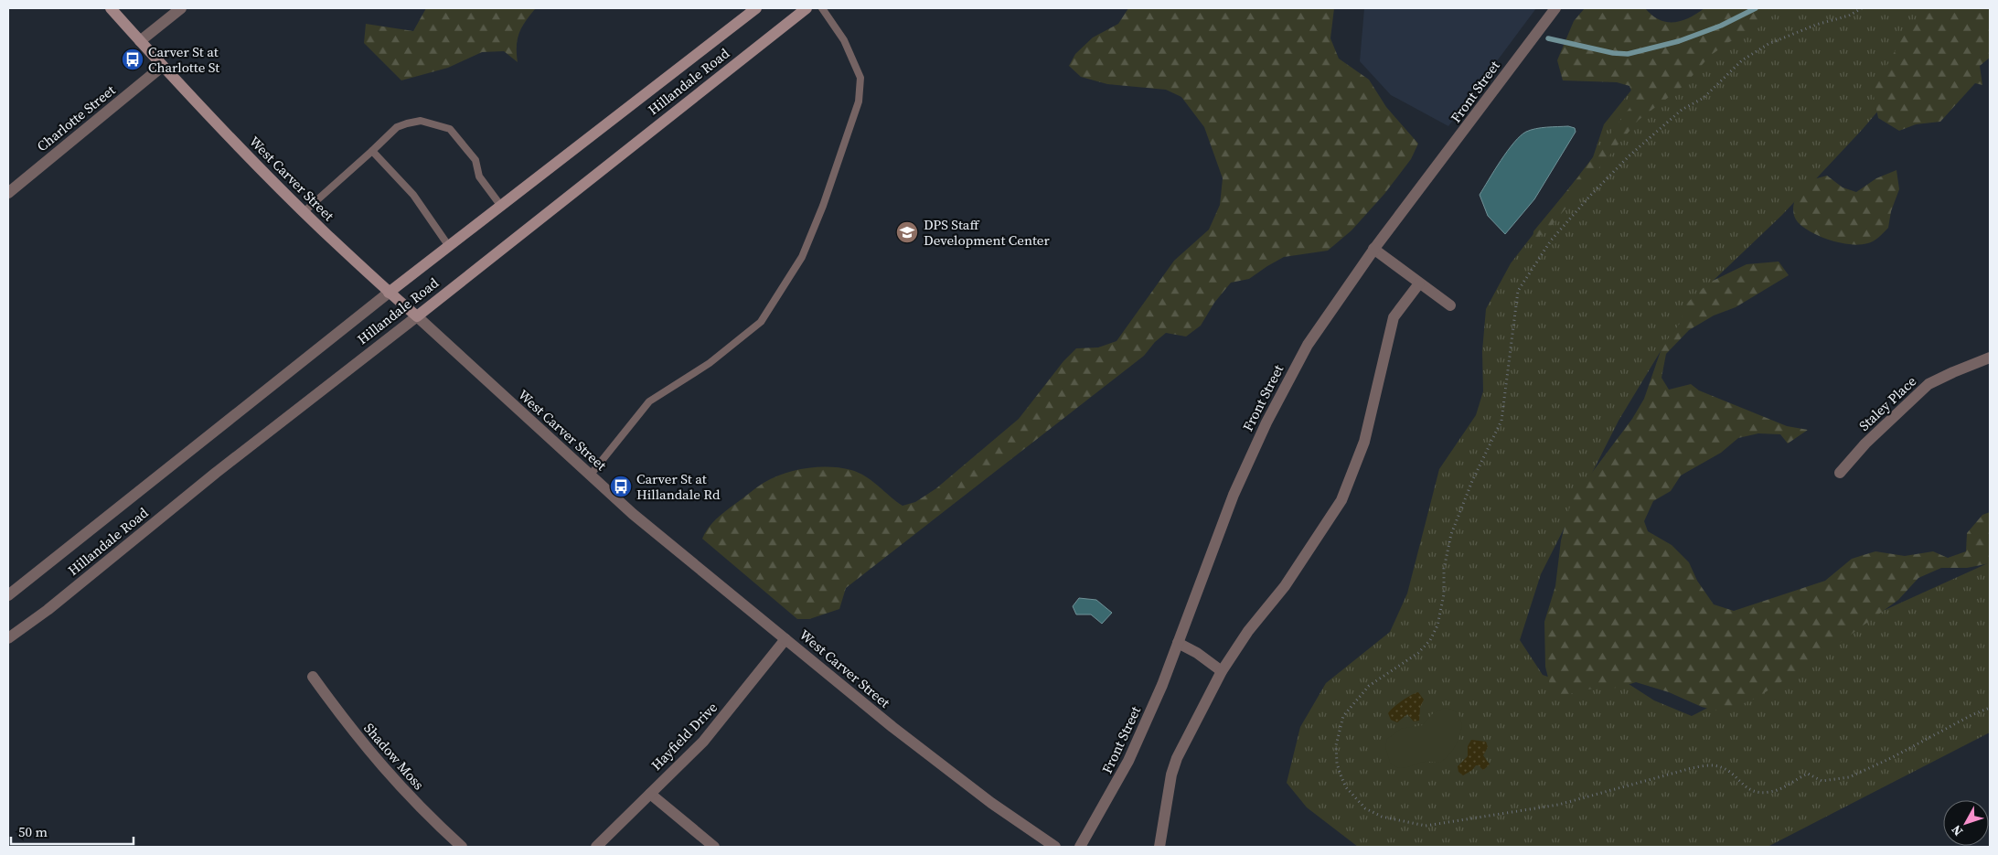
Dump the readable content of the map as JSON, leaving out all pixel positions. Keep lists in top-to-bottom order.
{
  "streets": {
    "main road": ["Hillandale Road", "West Carver Street"],
    "street": [
      "Front Street",
      "Charlotte Street",
      "Staley Place",
      "Hayfield Drive",
      "Shadow Moss"
    ]
  },
  "crossings": [
    ["Hillandale Road", "West Carver Street"],
    ["Charlotte Street", "West Carver Street"],
    ["West Carver Street", "Hayfield Drive"]
  ],
  "places": {
    "bus stop": ["Carver St at Charlotte St", "Carver St at Hillandale Rd"],
    "school or university": ["DPS Staff Development Center"]
  },
  "scale_bar": "50 m",
  "north": "bottom left"
}
